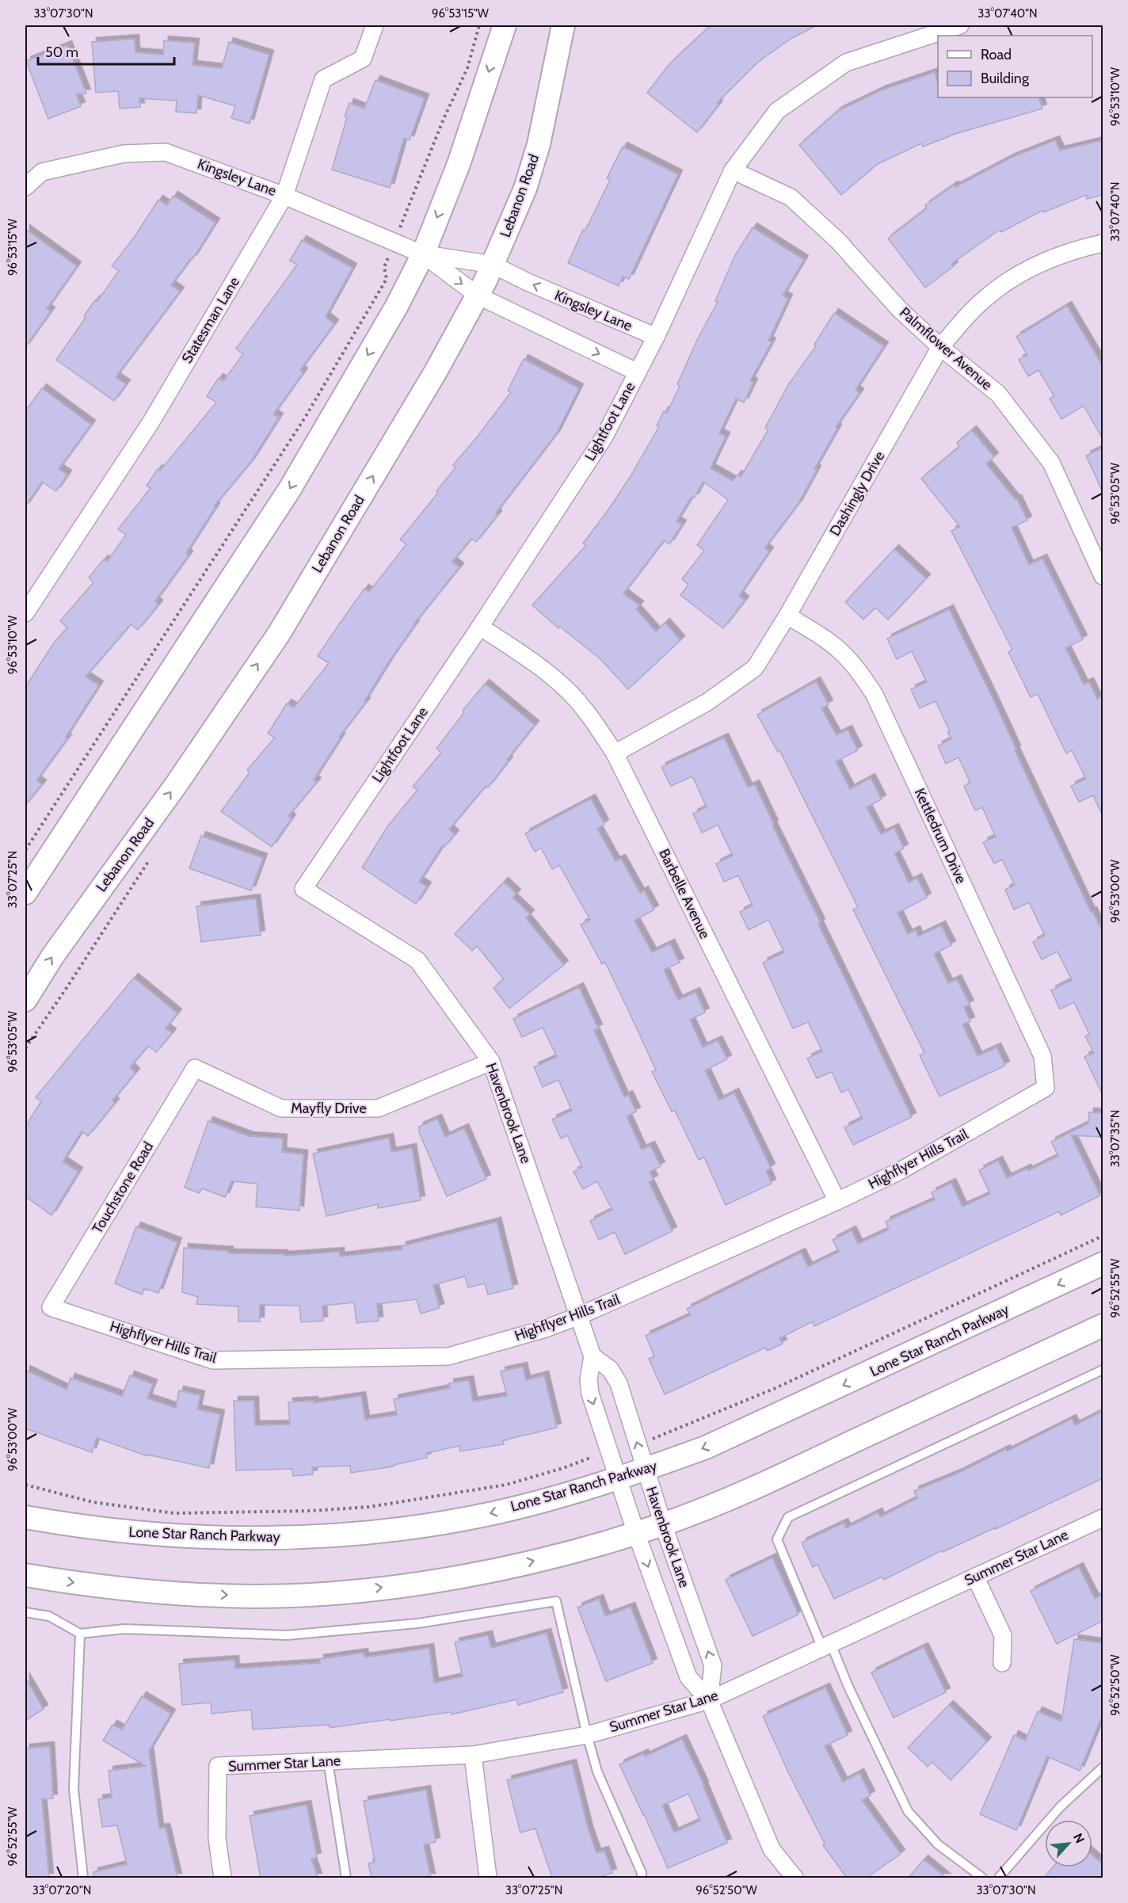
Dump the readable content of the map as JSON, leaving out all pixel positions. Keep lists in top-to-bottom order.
{
  "streets": {
    "main road": ["Lebanon Road", "Lone Star Ranch Parkway"],
    "street": [
      "Kingsley Lane",
      "Statesman Lane",
      "Palmflower Avenue",
      "Lightfoot Lane",
      "Dashingly Drive",
      "Kettledrum Drive",
      "Barbelle Avenue",
      "Mayfly Drive",
      "Havenbrook Lane",
      "Highflyer Hills Trail",
      "Touchstone Road",
      "Summer Star Lane"
    ]
  },
  "crossings": [
    ["Kingsley Lane", "Lebanon Road"],
    ["Kingsley Lane", "Statesman Lane"],
    ["Kingsley Lane", "Lightfoot Lane"],
    ["Palmflower Avenue", "Lightfoot Lane"],
    ["Palmflower Avenue", "Dashingly Drive"],
    ["Lightfoot Lane", "Barbelle Avenue"],
    ["Lightfoot Lane", "Havenbrook Lane"],
    ["Dashingly Drive", "Kettledrum Drive"],
    ["Dashingly Drive", "Barbelle Avenue"],
    ["Kettledrum Drive", "Highflyer Hills Trail"],
    ["Barbelle Avenue", "Highflyer Hills Trail"],
    ["Mayfly Drive", "Havenbrook Lane"],
    ["Mayfly Drive", "Touchstone Road"],
    ["Havenbrook Lane", "Highflyer Hills Trail"],
    ["Havenbrook Lane", "Lone Star Ranch Parkway"],
    ["Havenbrook Lane", "Summer Star Lane"],
    ["Highflyer Hills Trail", "Touchstone Road"]
  ],
  "legend": ["Road", "Building"],
  "scale_bar": "50 m",
  "north": "top right",
  "coordinates": [
    "33°07'30\"N",
    "96°53'15\"W",
    "33°07'40\"N",
    "96°53'10\"W",
    "96°53'05\"W",
    "33°07'25\"N",
    "96°53'00\"W",
    "33°07'35\"N",
    "96°52'55\"W",
    "96°52'50\"W",
    "33°07'20\"N"
  ]
}
